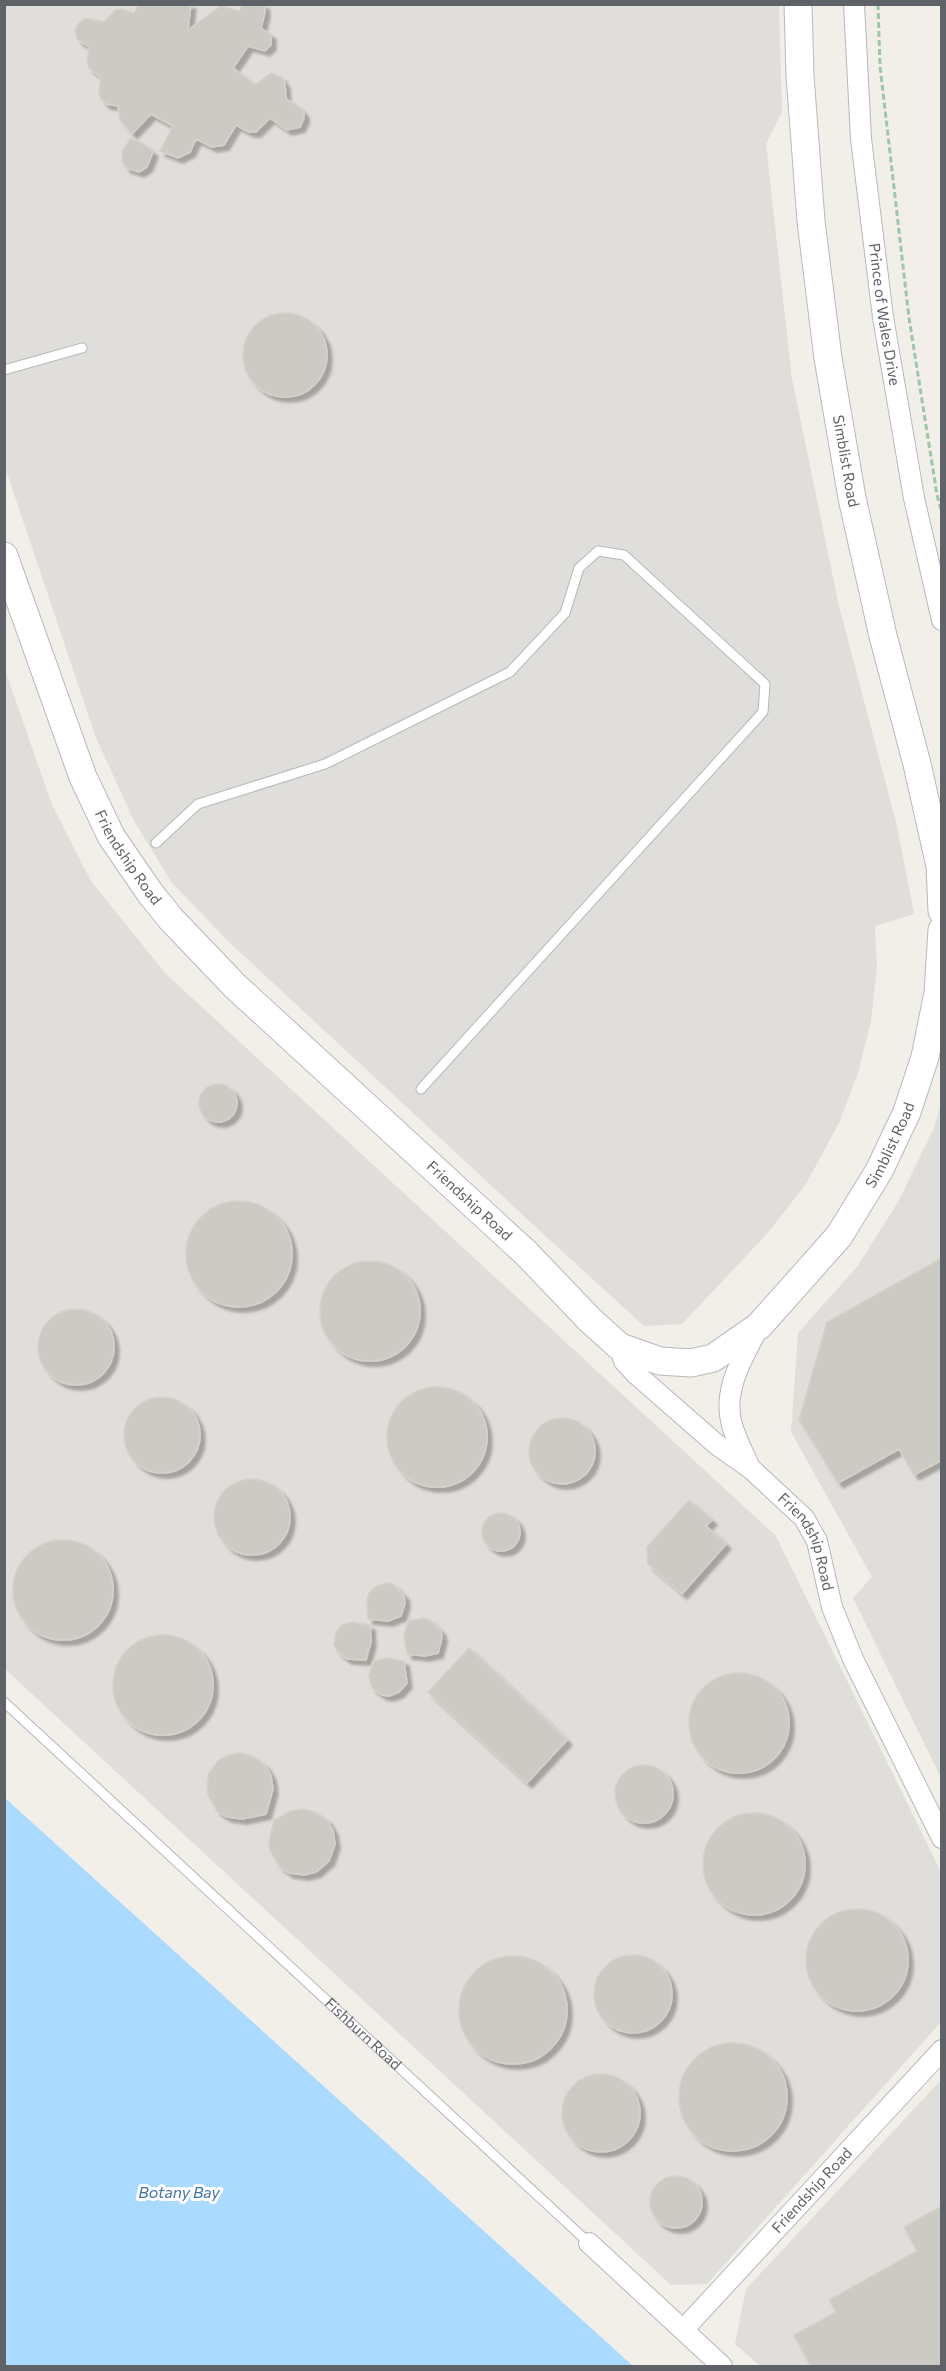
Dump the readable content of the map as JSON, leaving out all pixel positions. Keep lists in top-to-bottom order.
{
  "streets": {
    "street": [
      "Prince of Wales Drive",
      "Simblist Road",
      "Friendship Road",
      "Fishburn Road"
    ]
  },
  "crossings": [
    ["Simblist Road", "Friendship Road"],
    ["Friendship Road", "Fishburn Road"]
  ],
  "water": ["Botany Bay"]
}
